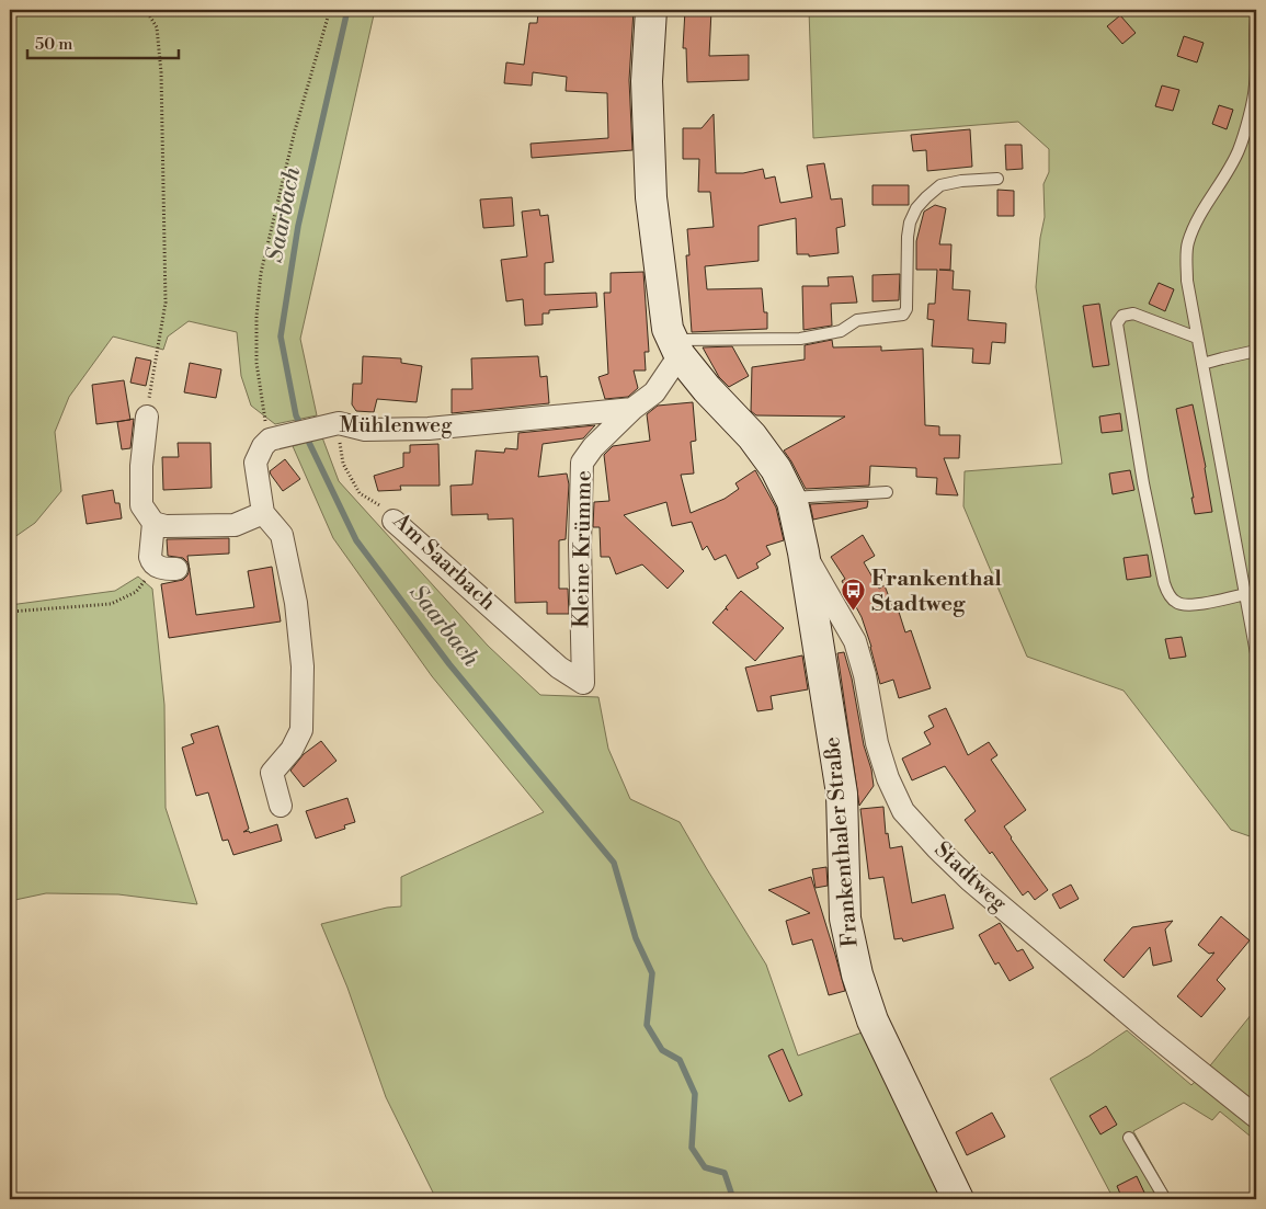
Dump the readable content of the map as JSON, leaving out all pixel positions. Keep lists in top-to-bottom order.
{
  "streets": {
    "main road": ["Frankenthaler Straße"],
    "street": [
      "Mühlenweg",
      "Kleine Krümme",
      "Am Saarbach",
      "Stadtweg"
    ]
  },
  "crossings": [
    ["Mühlenweg", "Kleine Krümme"],
    ["Mühlenweg", "Am Saarbach"],
    ["Kleine Krümme", "Am Saarbach"],
    ["Kleine Krümme", "Frankenthaler Straße"],
    ["Frankenthaler Straße", "Stadtweg"]
  ],
  "water": ["Saarbach"],
  "places": {
    "bus stop": ["Frankenthal Stadtweg"]
  },
  "scale_bar": "50 m"
}
